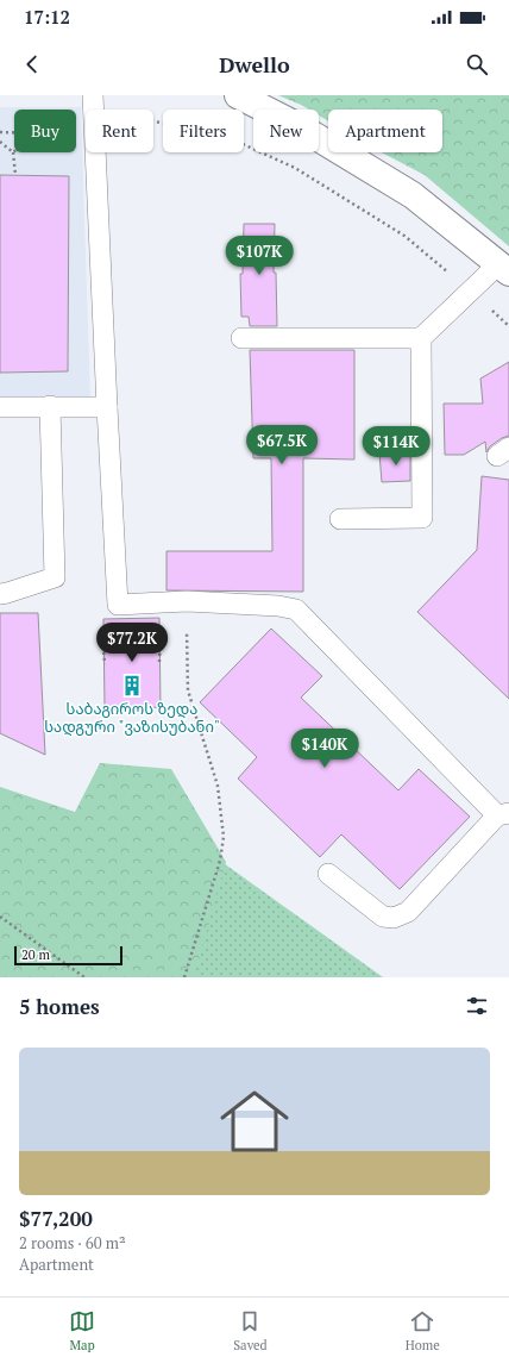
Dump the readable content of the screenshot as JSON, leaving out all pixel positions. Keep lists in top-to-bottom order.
{
  "places": {
    "building": ["საბაგიროს ზედა სადგური \"ვაზისუბანი\""]
  },
  "scale_bar": "20 m",
  "page": {
    "status": "17:12",
    "header": "Dwello",
    "chip": [
      "Buy",
      "Rent",
      "Filters",
      "New",
      "Apartment"
    ],
    "price": [
      "$107K",
      "$67.5K",
      "$114K",
      "$77.2K",
      "$140K"
    ],
    "scale": "20 m",
    "heading": "5 homes",
    "list": [
      {
        "name": "$77,200",
        "note": "2 rooms · 60 m² · Apartment"
      }
    ],
    "tabs": ["Map", "Saved", "Home"]
  }
}
